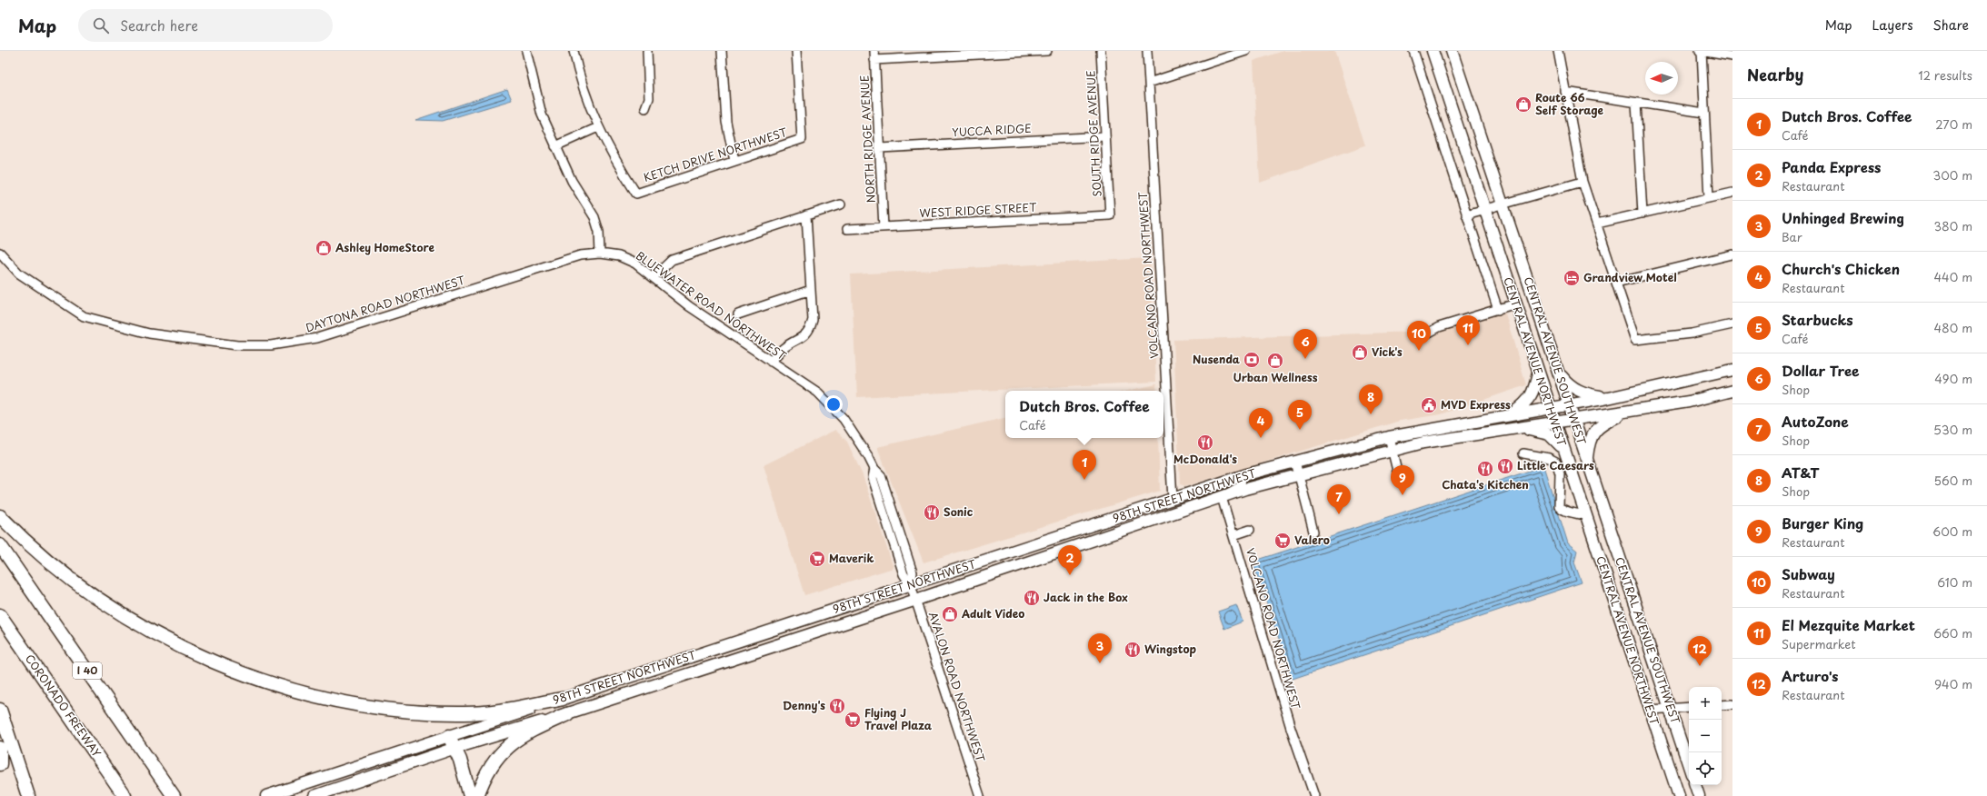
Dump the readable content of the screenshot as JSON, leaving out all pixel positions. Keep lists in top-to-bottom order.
{
  "streets": {
    "highway": ["I 40", "CORONADO FREEWAY"],
    "main road": ["CENTRAL AVENUE SOUTHWEST", "CENTRAL AVENUE NORTHWEST", "98TH STREET NORTHWEST"],
    "street": [
      "YUCCA RIDGE",
      "SOUTH RIDGE AVENUE",
      "NORTH RIDGE AVENUE",
      "KETCH DRIVE NORTHWEST",
      "WEST RIDGE STREET",
      "VOLCANO ROAD NORTHWEST",
      "DAYTONA ROAD NORTHWEST",
      "BLUEWATER ROAD NORTHWEST",
      "AVALON ROAD NORTHWEST"
    ]
  },
  "crossings": [
    ["YUCCA RIDGE", "SOUTH RIDGE AVENUE"],
    ["YUCCA RIDGE", "NORTH RIDGE AVENUE"],
    ["SOUTH RIDGE AVENUE", "WEST RIDGE STREET"],
    ["NORTH RIDGE AVENUE", "WEST RIDGE STREET"],
    ["VOLCANO ROAD NORTHWEST", "98TH STREET NORTHWEST"],
    ["DAYTONA ROAD NORTHWEST", "BLUEWATER ROAD NORTHWEST"],
    ["BLUEWATER ROAD NORTHWEST", "98TH STREET NORTHWEST"],
    ["BLUEWATER ROAD NORTHWEST", "AVALON ROAD NORTHWEST"],
    ["CENTRAL AVENUE SOUTHWEST", "98TH STREET NORTHWEST"],
    ["CENTRAL AVENUE NORTHWEST", "98TH STREET NORTHWEST"],
    ["98TH STREET NORTHWEST", "AVALON ROAD NORTHWEST"]
  ],
  "places": {
    "shop": [
      "Route 66 Self Storage",
      "Ashley HomeStore",
      "Vick's",
      "Urban Wellness",
      "Adult Video"
    ],
    "hotel": ["Grandview Motel"],
    "bank": ["Nusenda"],
    "public building": ["MVD Express"],
    "restaurant": [
      "McDonald's",
      "Little Caesars",
      "Chata's Kitchen",
      "Sonic",
      "Jack in the Box",
      "Wingstop",
      "Denny's"
    ],
    "supermarket": ["Valero", "Maverik", "Flying J Travel Plaza"]
  },
  "north": "left",
  "page": {
    "header": "Map",
    "search": "Search here",
    "nav": ["Map", "Layers", "Share"],
    "heading": ["Nearby", "12 results"],
    "list": [
      {
        "mark": "1",
        "name": "Dutch Bros. Coffee",
        "note": "Café",
        "value": "270 m"
      },
      {
        "mark": "2",
        "name": "Panda Express",
        "note": "Restaurant",
        "value": "300 m"
      },
      {
        "mark": "3",
        "name": "Unhinged Brewing",
        "note": "Bar",
        "value": "380 m"
      },
      {
        "mark": "4",
        "name": "Church's Chicken",
        "note": "Restaurant",
        "value": "440 m"
      },
      {
        "mark": "5",
        "name": "Starbucks",
        "note": "Café",
        "value": "480 m"
      },
      {
        "mark": "6",
        "name": "Dollar Tree",
        "note": "Shop",
        "value": "490 m"
      },
      {
        "mark": "7",
        "name": "AutoZone",
        "note": "Shop",
        "value": "530 m"
      },
      {
        "mark": "8",
        "name": "AT&T",
        "note": "Shop",
        "value": "560 m"
      },
      {
        "mark": "9",
        "name": "Burger King",
        "note": "Restaurant",
        "value": "600 m"
      },
      {
        "mark": "10",
        "name": "Subway",
        "note": "Restaurant",
        "value": "610 m"
      },
      {
        "mark": "11",
        "name": "El Mezquite Market",
        "note": "Supermarket",
        "value": "660 m"
      },
      {
        "mark": "12",
        "name": "Arturo's",
        "note": "Restaurant",
        "value": "940 m"
      }
    ],
    "pins": [
      "11",
      "10",
      "6",
      "8",
      "5",
      "4",
      "1",
      "9",
      "7",
      "2",
      "3",
      "12"
    ],
    "popup": ["Dutch Bros. Coffee", "Café"],
    "map_buttons": ["+", "−"]
  }
}
